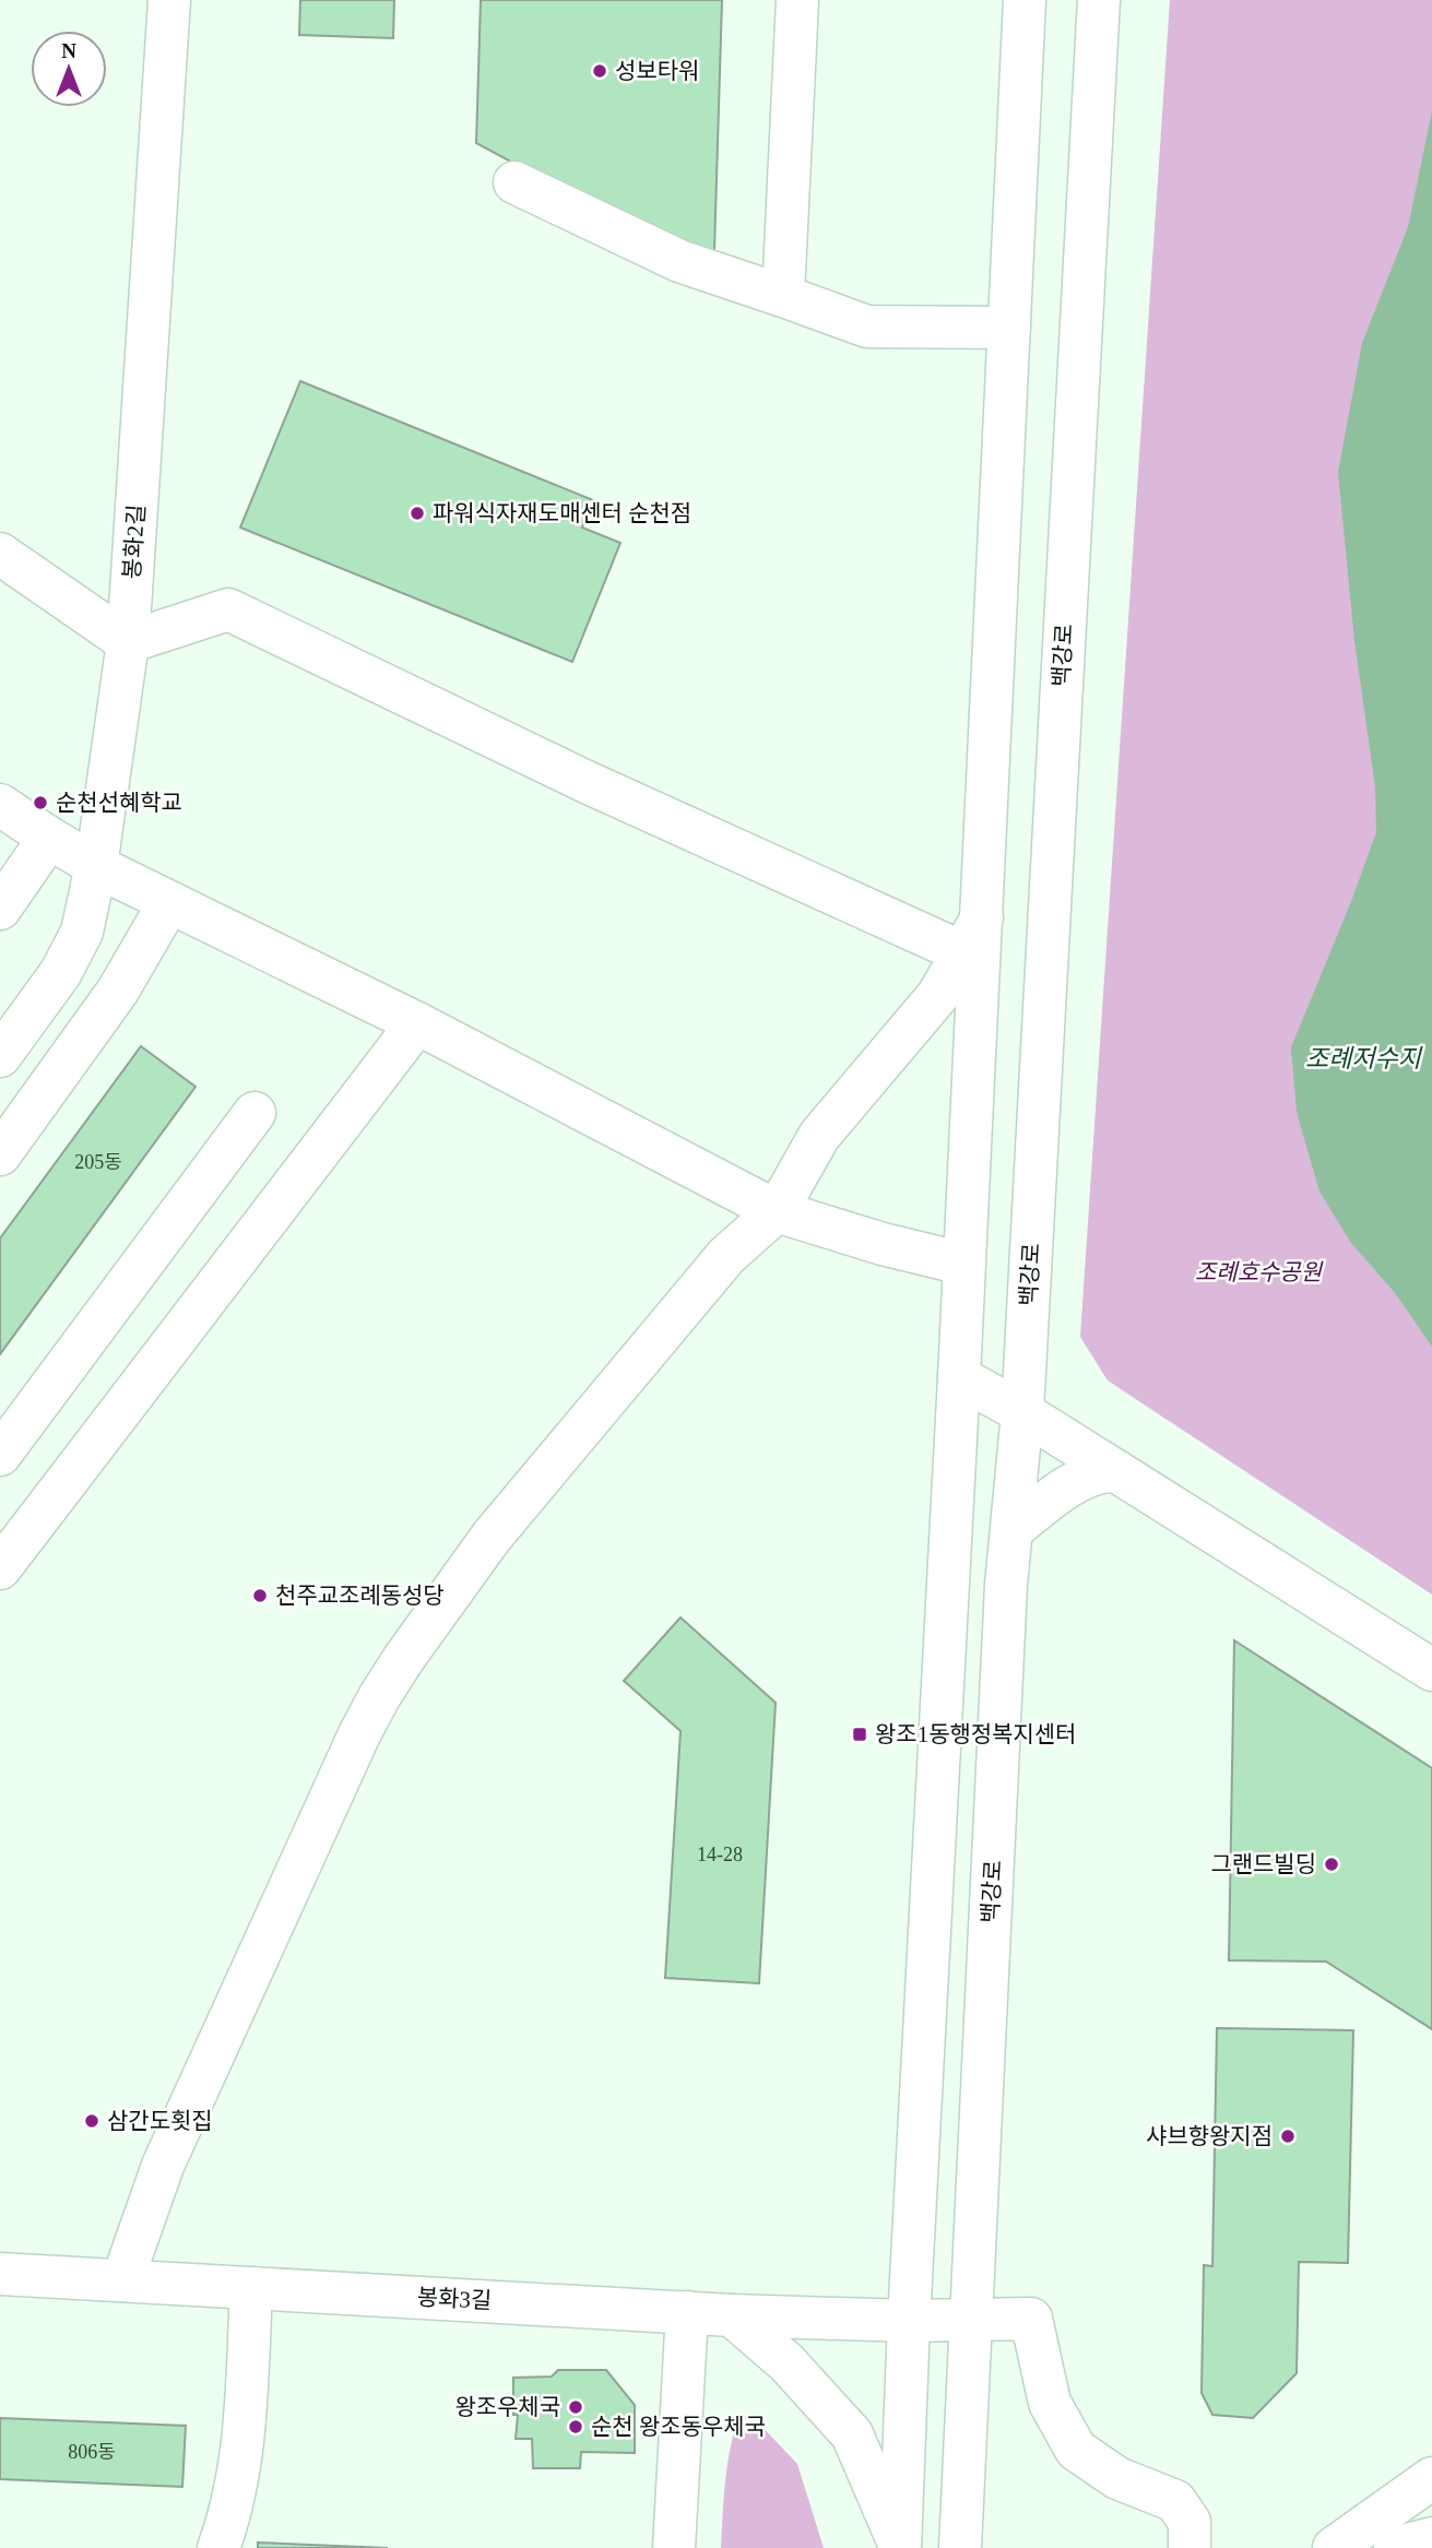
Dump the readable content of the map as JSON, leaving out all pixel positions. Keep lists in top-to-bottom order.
{
  "streets": {
    "street": ["봉화2길", "백강로", "봉화3길"]
  },
  "crossings": [
    ["백강로", "봉화3길"]
  ],
  "water": ["조례저수지"],
  "parks": ["조례호수공원"],
  "places": {
    "other": [
      "성보타워",
      "파워식자재도매센터 순천점",
      "순천선혜학교",
      "천주교조례동성당",
      "그랜드빌딩",
      "삼간도횟집",
      "샤브향왕지점",
      "왕조우체국",
      "순천 왕조동우체국"
    ],
    "transit": ["왕조1동행정복지센터"]
  },
  "house_numbers": ["205동", "14-28", "806동"],
  "north": "top"
}
